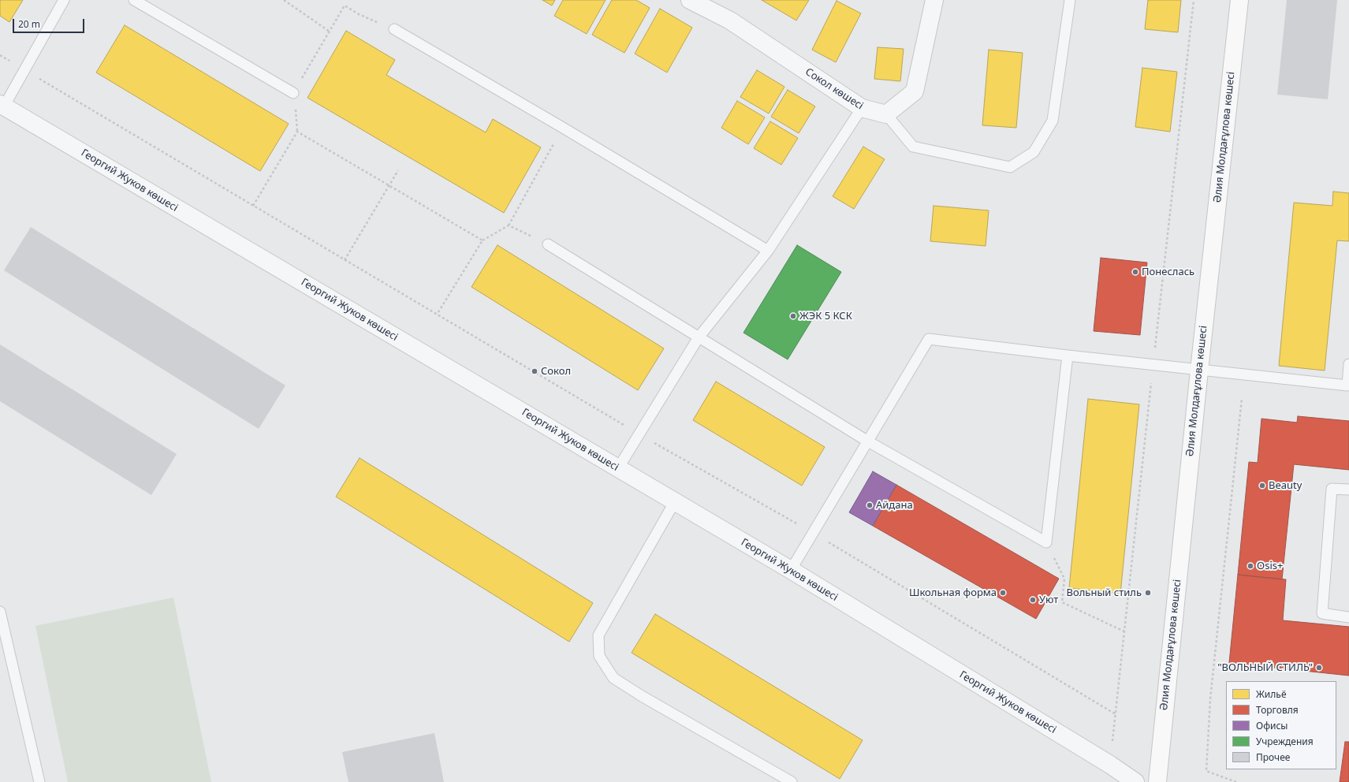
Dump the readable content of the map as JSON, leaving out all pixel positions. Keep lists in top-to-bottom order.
{
  "streets": {
    "main road": ["Әлия Молдағұлова көшесі"],
    "street": ["Сокол көшесі", "Георгий Жуков көшесі"]
  },
  "places": [
    "Понеслась",
    "ЖЭК 5 КСК",
    "Сокол",
    "Beauty",
    "Айдана",
    "Osis+",
    "Школьная форма",
    "Вольный стиль",
    "Уют",
    "\"ВОЛЬНЫЙ СТИЛЬ\""
  ],
  "legend": [
    "Жильё",
    "Торговля",
    "Офисы",
    "Учреждения",
    "Прочее"
  ],
  "scale_bar": "20 m"
}
